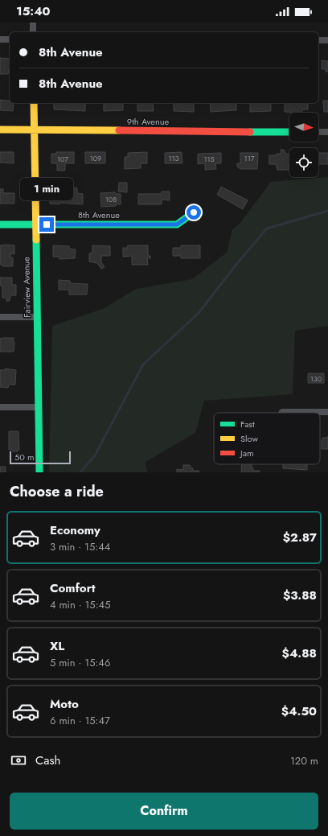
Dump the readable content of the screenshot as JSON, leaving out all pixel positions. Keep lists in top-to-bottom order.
{
  "streets": {
    "street": ["9th Avenue", "8th Avenue", "Fairview Avenue"]
  },
  "crossings": [
    ["9th Avenue", "Fairview Avenue"],
    ["8th Avenue", "Fairview Avenue"]
  ],
  "house_numbers": [
    "109",
    "113",
    "117",
    "107",
    "115",
    "108",
    "130"
  ],
  "legend": ["Fast", "Slow", "Jam"],
  "scale_bar": "50 m",
  "north": "right",
  "page": {
    "status": "15:40",
    "banner": ["8th Avenue", "8th Avenue"],
    "bubble": "1 min",
    "scale": "50 m",
    "heading": "Choose a ride",
    "list": [
      {
        "name": "Economy",
        "note": "3 min · 15:44",
        "value": "$2.87"
      },
      {
        "name": "Comfort",
        "note": "4 min · 15:45",
        "value": "$3.88"
      },
      {
        "name": "XL",
        "note": "5 min · 15:46",
        "value": "$4.88"
      },
      {
        "name": "Moto",
        "note": "6 min · 15:47",
        "value": "$4.50"
      }
    ],
    "pay": ["Cash", "120 m"],
    "buttons": "Confirm"
  }
}
